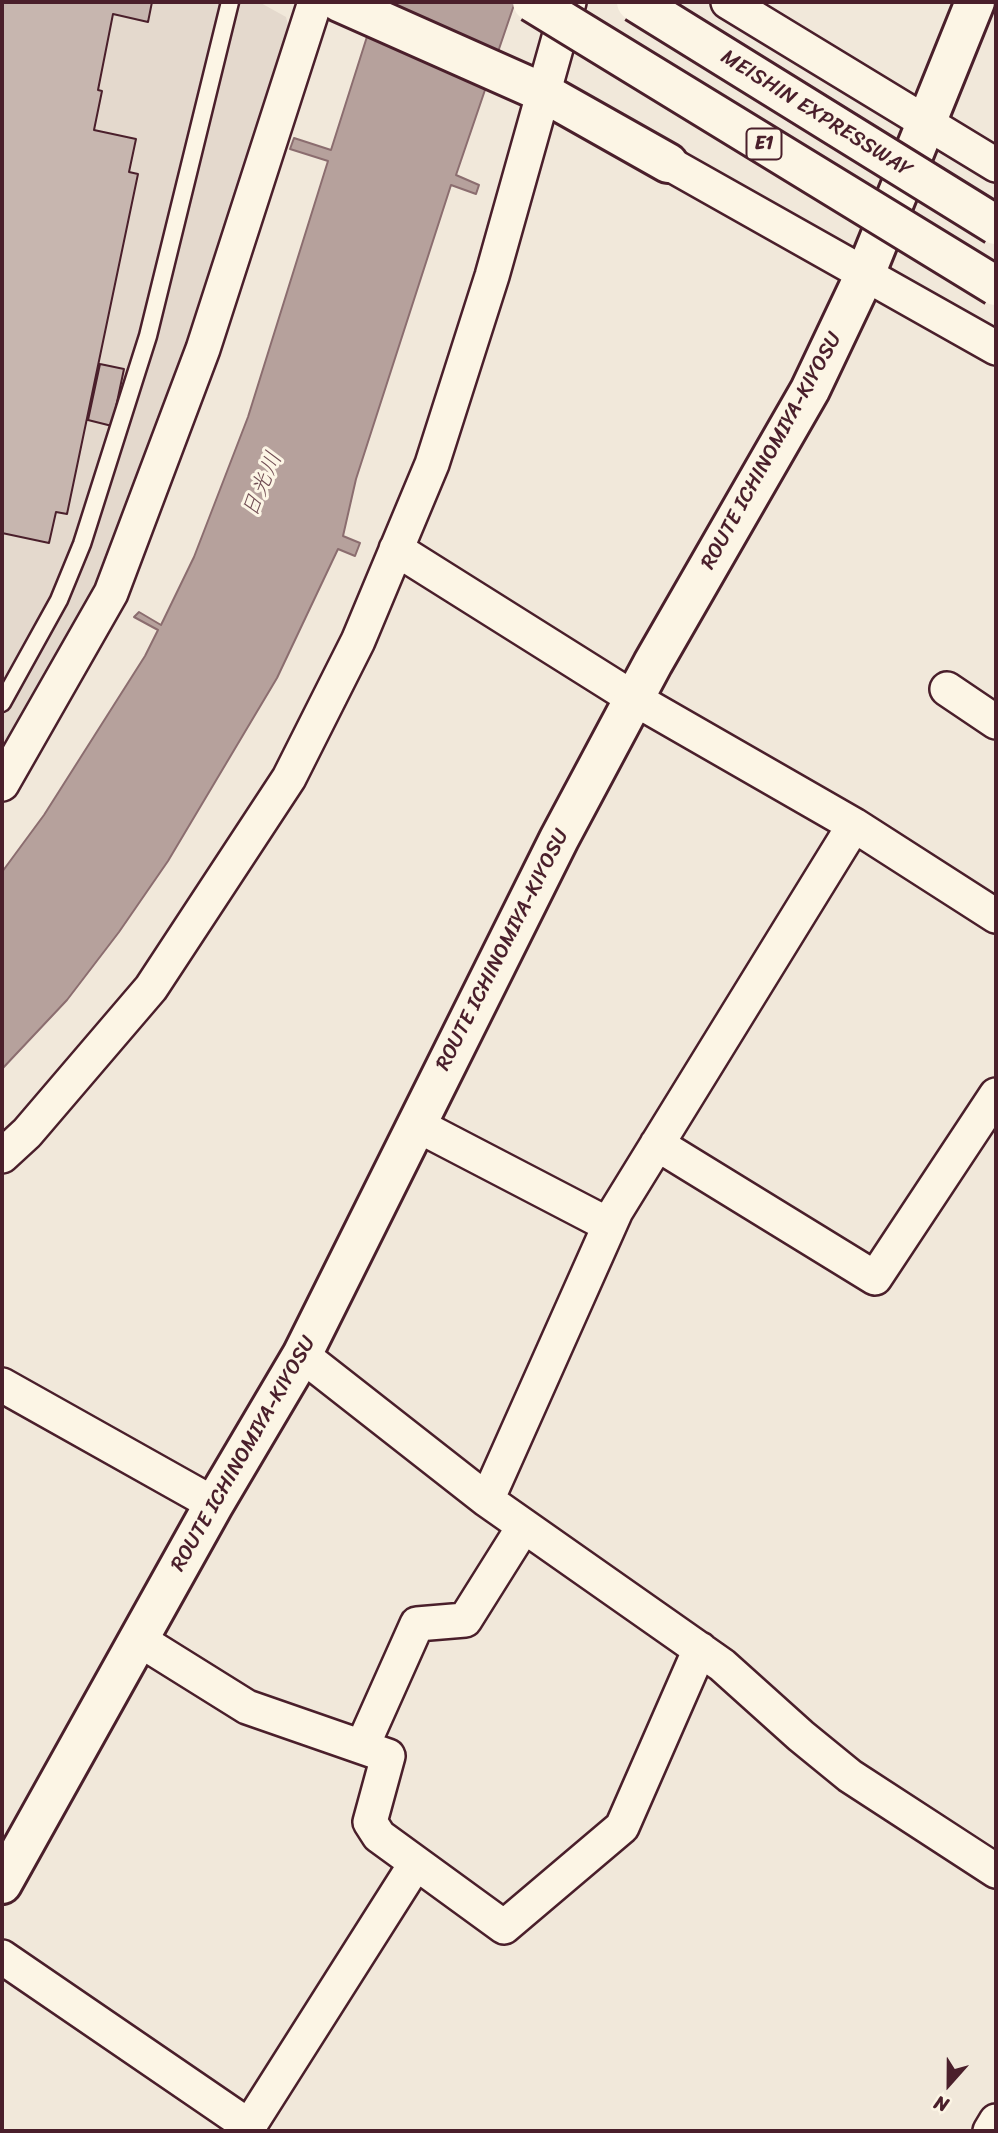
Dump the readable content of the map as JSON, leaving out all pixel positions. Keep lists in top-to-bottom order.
{
  "streets": {
    "main road": ["MEISHIN EXPRESSWAY", "E1", "ROUTE ICHINOMIYA-KIYOSU"]
  },
  "water": ["日光川"],
  "north": "bottom"
}
